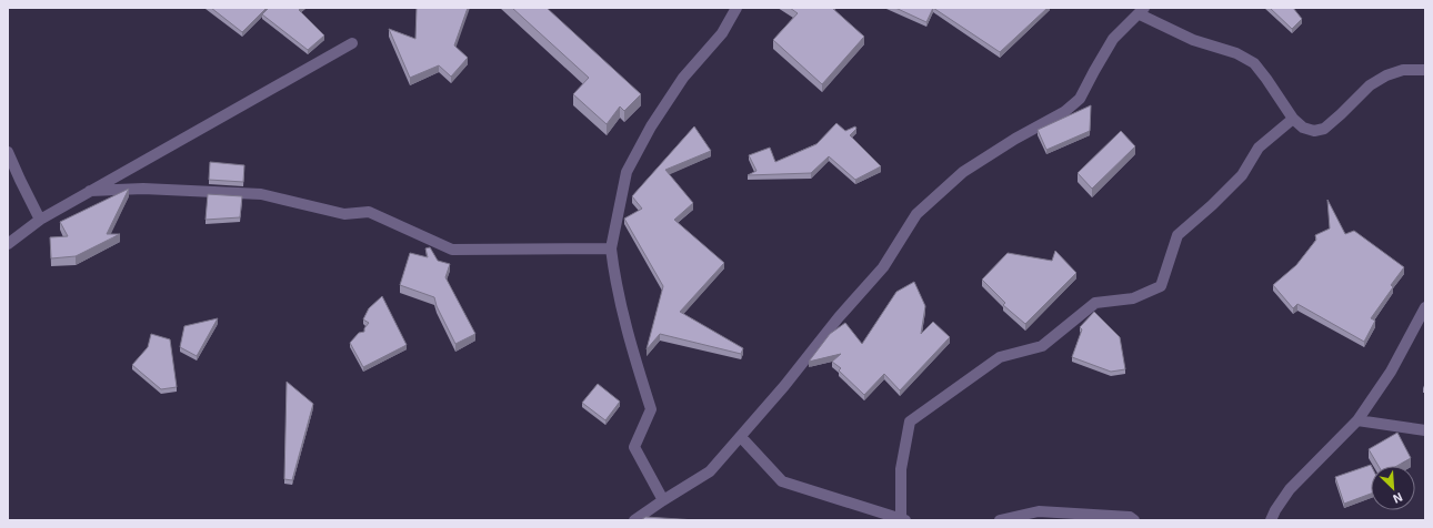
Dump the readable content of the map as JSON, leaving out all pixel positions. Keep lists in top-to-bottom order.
{
  "north": "bottom right"
}
